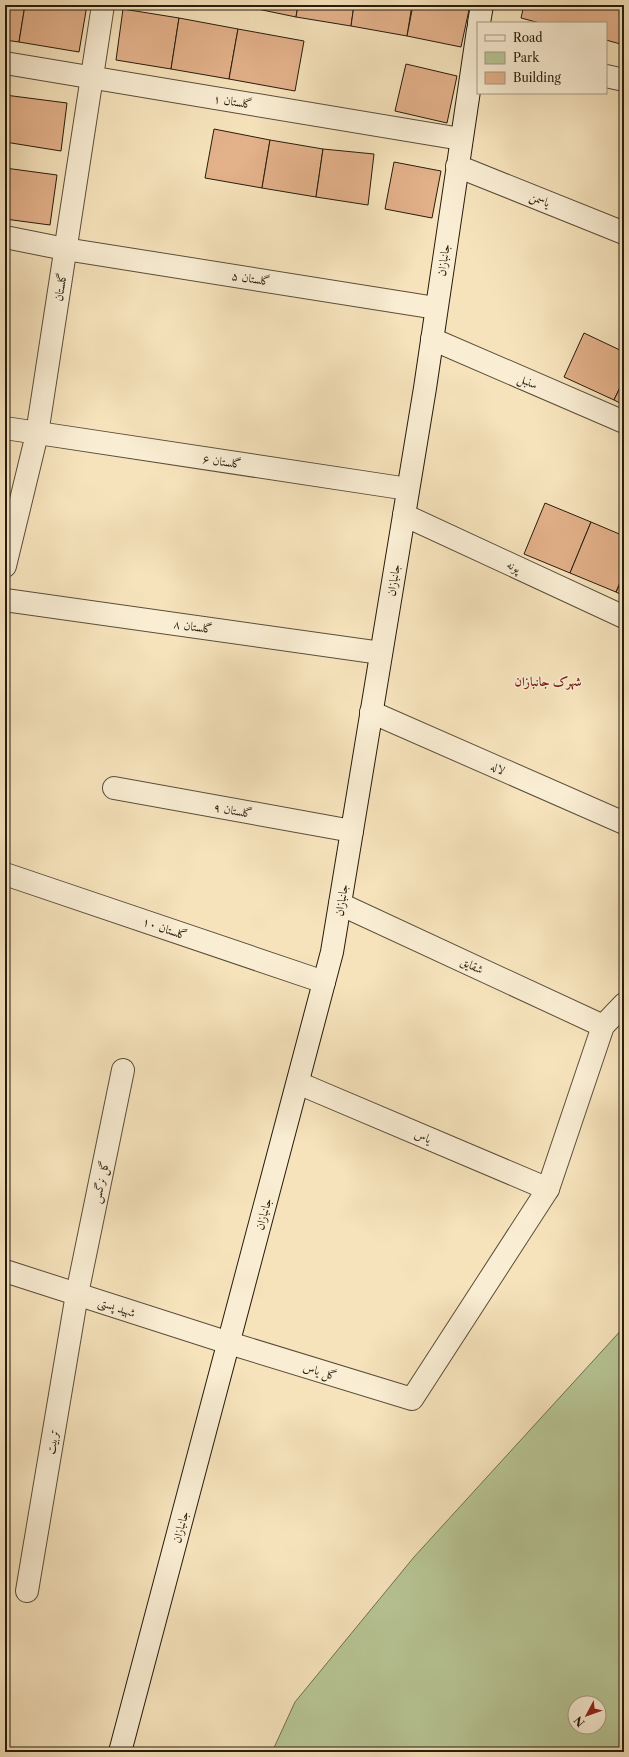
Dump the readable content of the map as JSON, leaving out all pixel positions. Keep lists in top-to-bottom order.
{
  "streets": {
    "street": [
      "گلستان ۱",
      "یاسمن",
      "جانبازان",
      "گلستان ۵",
      "گلستان",
      "سنبل",
      "گلستان ۶",
      "پونه",
      "گلستان ۸",
      "لاله",
      "گلستان ۹",
      "گلستان ۱۰",
      "شقایق",
      "یاس",
      "گل نرگس",
      "شهید پستی",
      "گل یاس",
      "تربیت"
    ]
  },
  "crossings": [
    ["گلستان ۱", "جانبازان"],
    ["گلستان ۱", "گلستان"],
    ["یاسمن", "جانبازان"],
    ["جانبازان", "گلستان ۵"],
    ["جانبازان", "سنبل"],
    ["جانبازان", "گلستان ۶"],
    ["جانبازان", "پونه"],
    ["جانبازان", "گلستان ۸"],
    ["جانبازان", "لاله"],
    ["جانبازان", "گلستان ۹"],
    ["جانبازان", "گلستان ۱۰"],
    ["جانبازان", "شقایق"],
    ["جانبازان", "یاس"],
    ["جانبازان", "شهید پستی"],
    ["جانبازان", "گل یاس"],
    ["گلستان ۵", "گلستان"],
    ["گلستان", "گلستان ۶"],
    ["یاس", "گل یاس"],
    ["گل نرگس", "شهید پستی"],
    ["گل نرگس", "تربیت"],
    ["شهید پستی", "گل یاس"],
    ["شهید پستی", "تربیت"]
  ],
  "districts": ["شهرک جانبازان"],
  "legend": ["Road", "Park", "Building"],
  "north": "bottom left"
}
